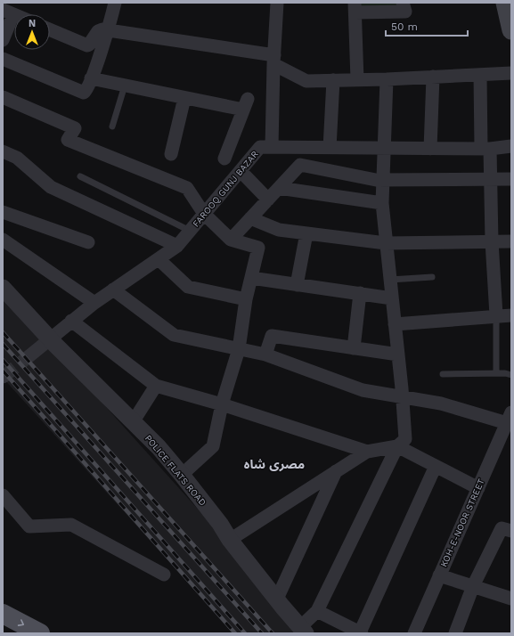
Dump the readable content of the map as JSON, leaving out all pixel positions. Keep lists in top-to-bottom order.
{
  "streets": {
    "street": ["FAROOQ GUNJ BAZAR", "POLICE FLATS ROAD", "KOH-E-NOOR STREET"]
  },
  "crossings": [
    ["FAROOQ GUNJ BAZAR", "POLICE FLATS ROAD"]
  ],
  "districts": ["مصری شاہ"],
  "scale_bar": "50 m",
  "north": "top"
}
